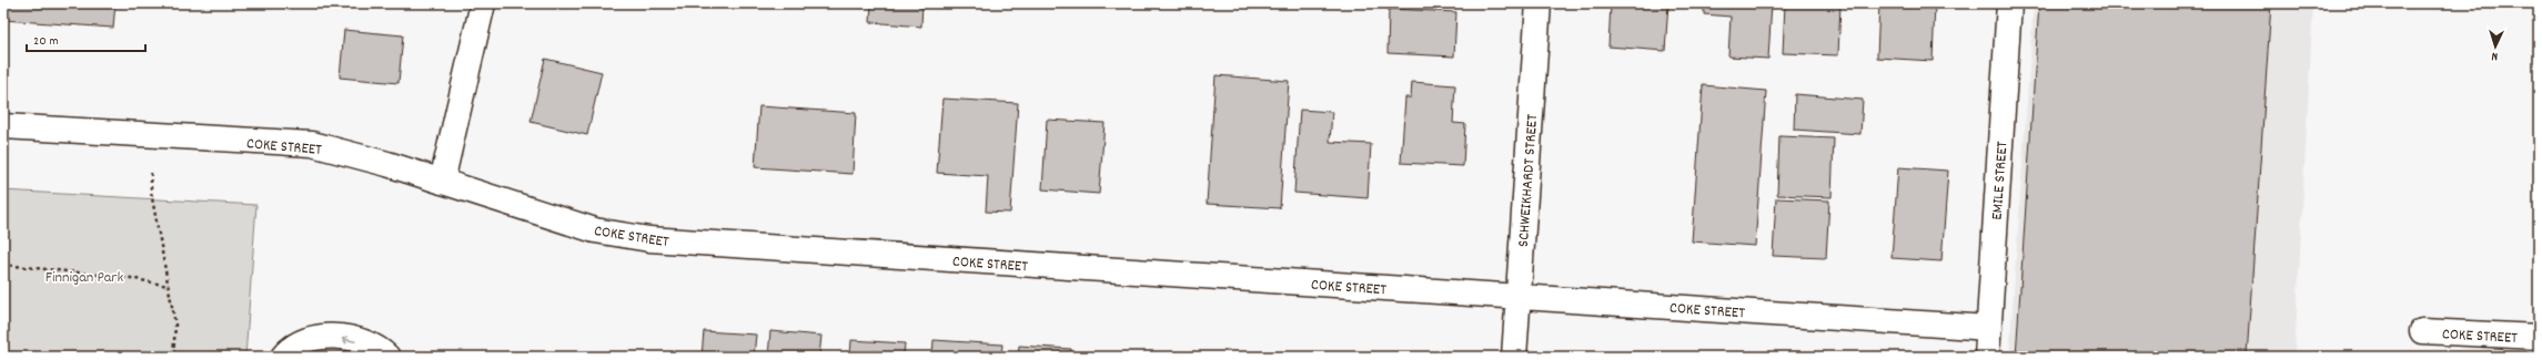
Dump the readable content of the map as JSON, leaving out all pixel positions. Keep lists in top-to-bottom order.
{
  "streets": {
    "street": ["COKE STREET", "SCHWEIKHARDT STREET", "EMILE STREET"]
  },
  "crossings": [
    ["COKE STREET", "SCHWEIKHARDT STREET"],
    ["COKE STREET", "EMILE STREET"]
  ],
  "parks": ["Finnigan Park"],
  "scale_bar": "20 m",
  "north": "bottom"
}
